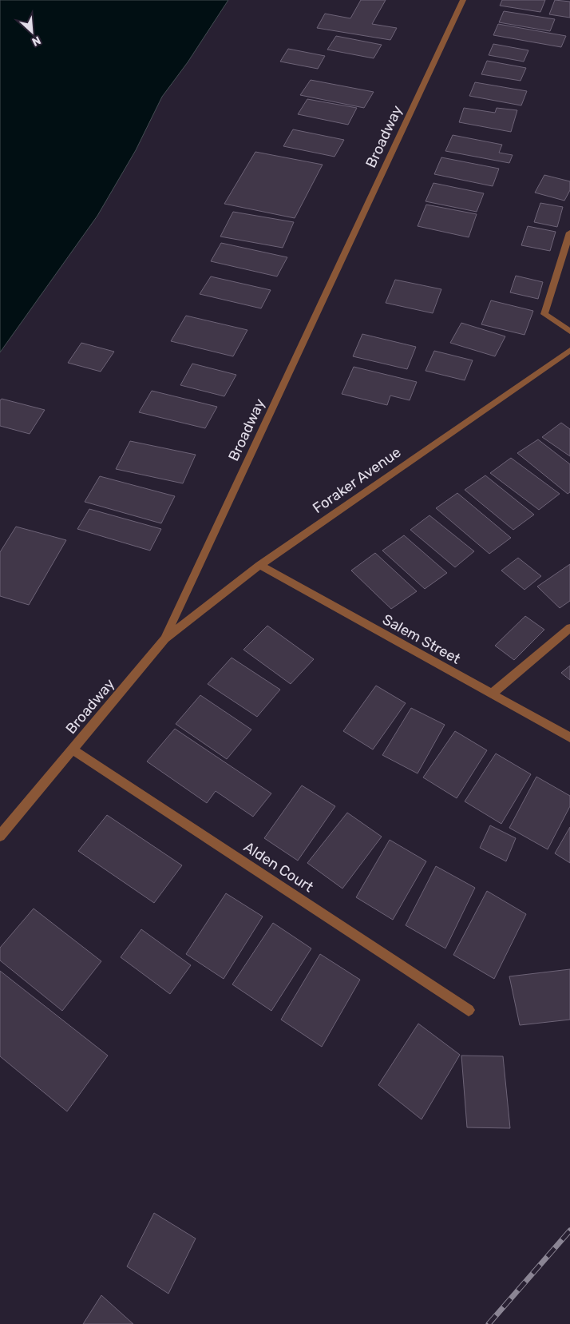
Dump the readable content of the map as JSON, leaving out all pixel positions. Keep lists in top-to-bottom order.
{
  "streets": {
    "street": [
      "Broadway",
      "Foraker Avenue",
      "Salem Street",
      "Alden Court"
    ]
  },
  "crossings": [
    ["Broadway", "Foraker Avenue"],
    ["Broadway", "Alden Court"],
    ["Foraker Avenue", "Salem Street"]
  ],
  "north": "bottom right"
}
